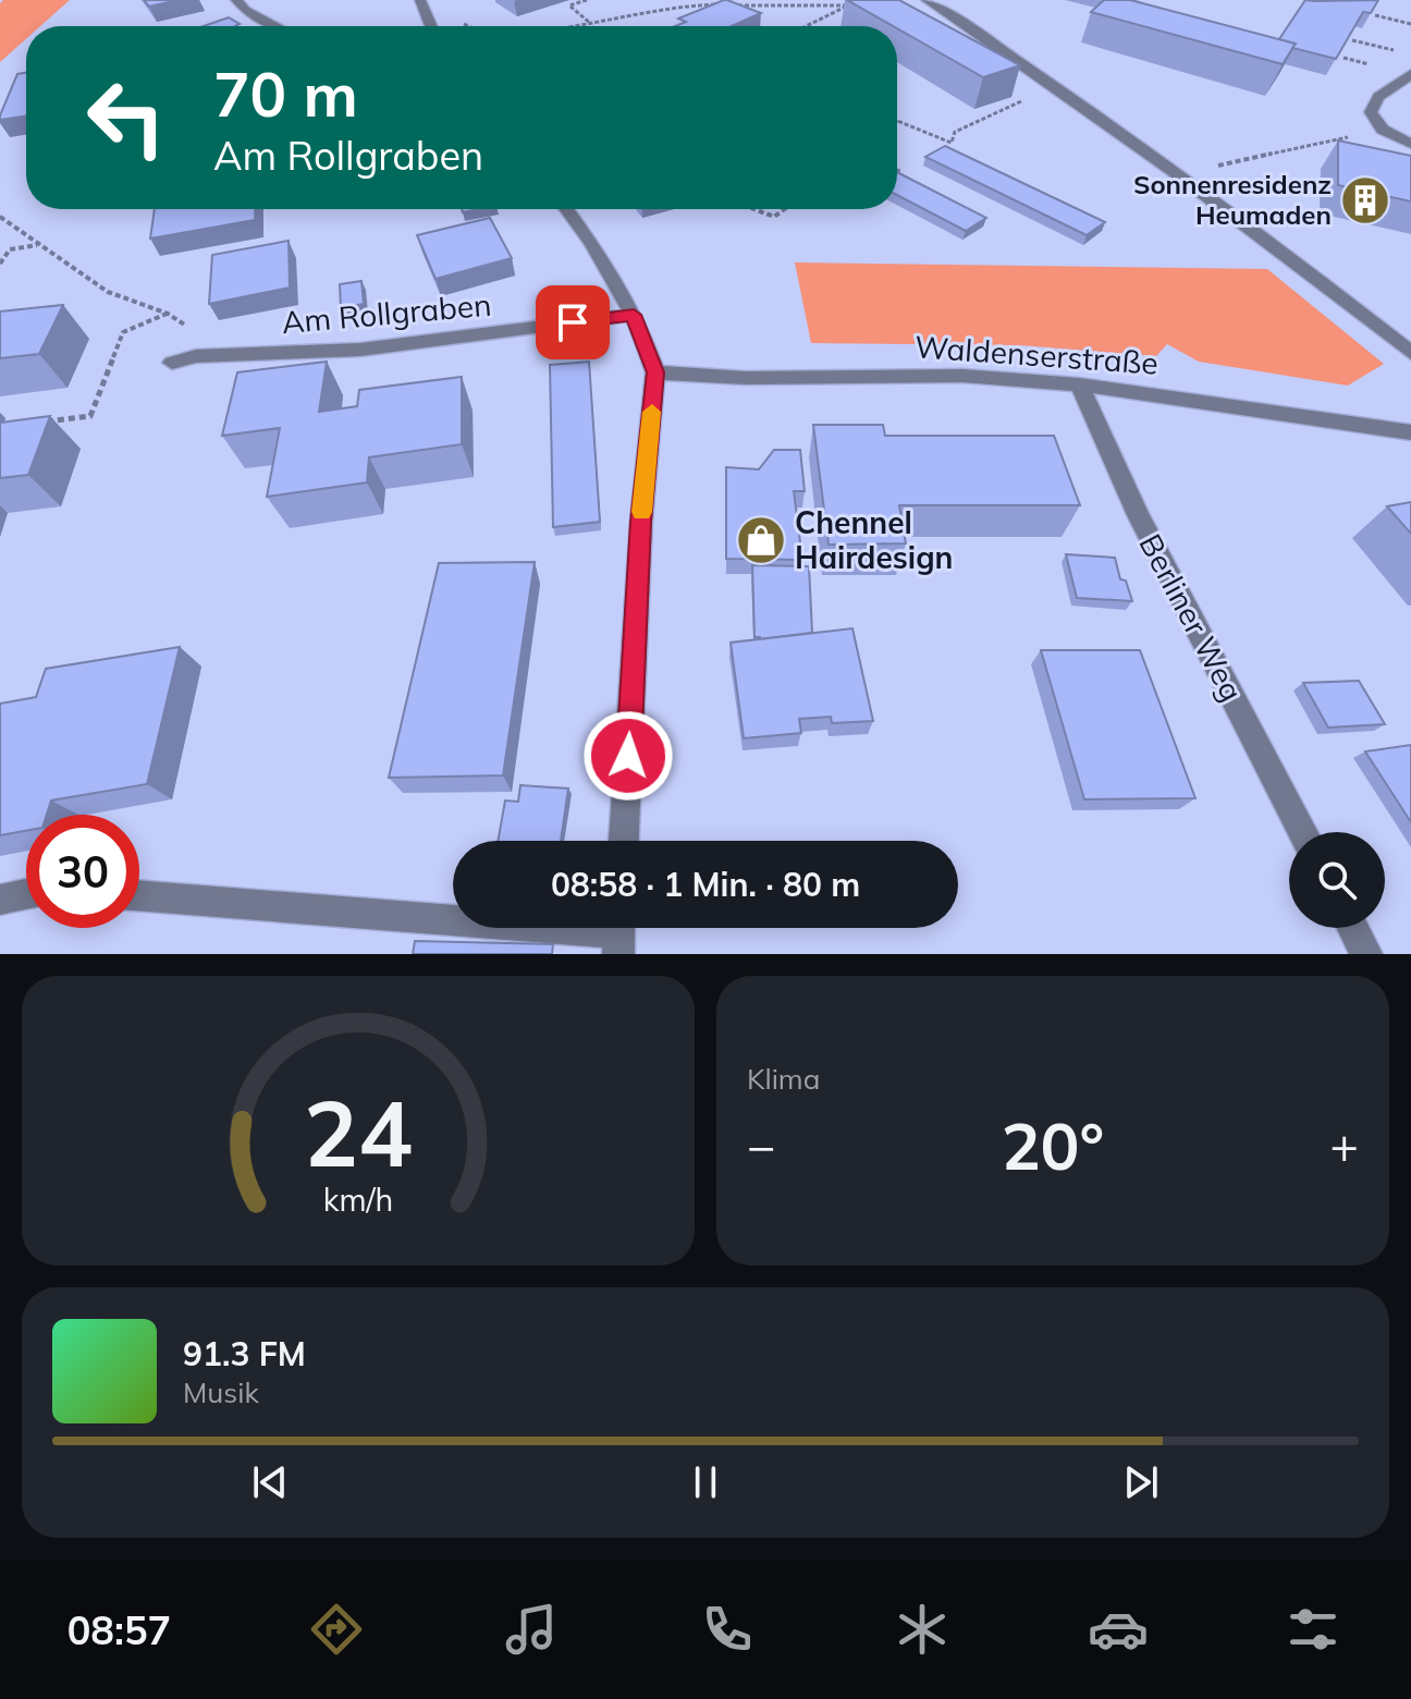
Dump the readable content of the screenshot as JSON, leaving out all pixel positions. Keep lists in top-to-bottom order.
{
  "streets": {
    "street": ["Am Rollgraben", "Waldenserstraße", "Berliner Weg"]
  },
  "crossings": [
    ["Waldenserstraße", "Berliner Weg"]
  ],
  "places": {
    "building": ["Sonnenresidenz Heumaden"],
    "shop": ["Chennel Hairdesign"]
  },
  "page": {
    "turn": ["70 m", "Am Rollgraben"],
    "limit": "30",
    "trip": "08:58 · 1 Min. · 80 m",
    "tile": "Klima",
    "heat": ["−", "20°", "+"],
    "song": ["91.3 FM", "Musik"],
    "tabs": "08:57",
    "gauge": ["24", "km/h"]
  }
}
